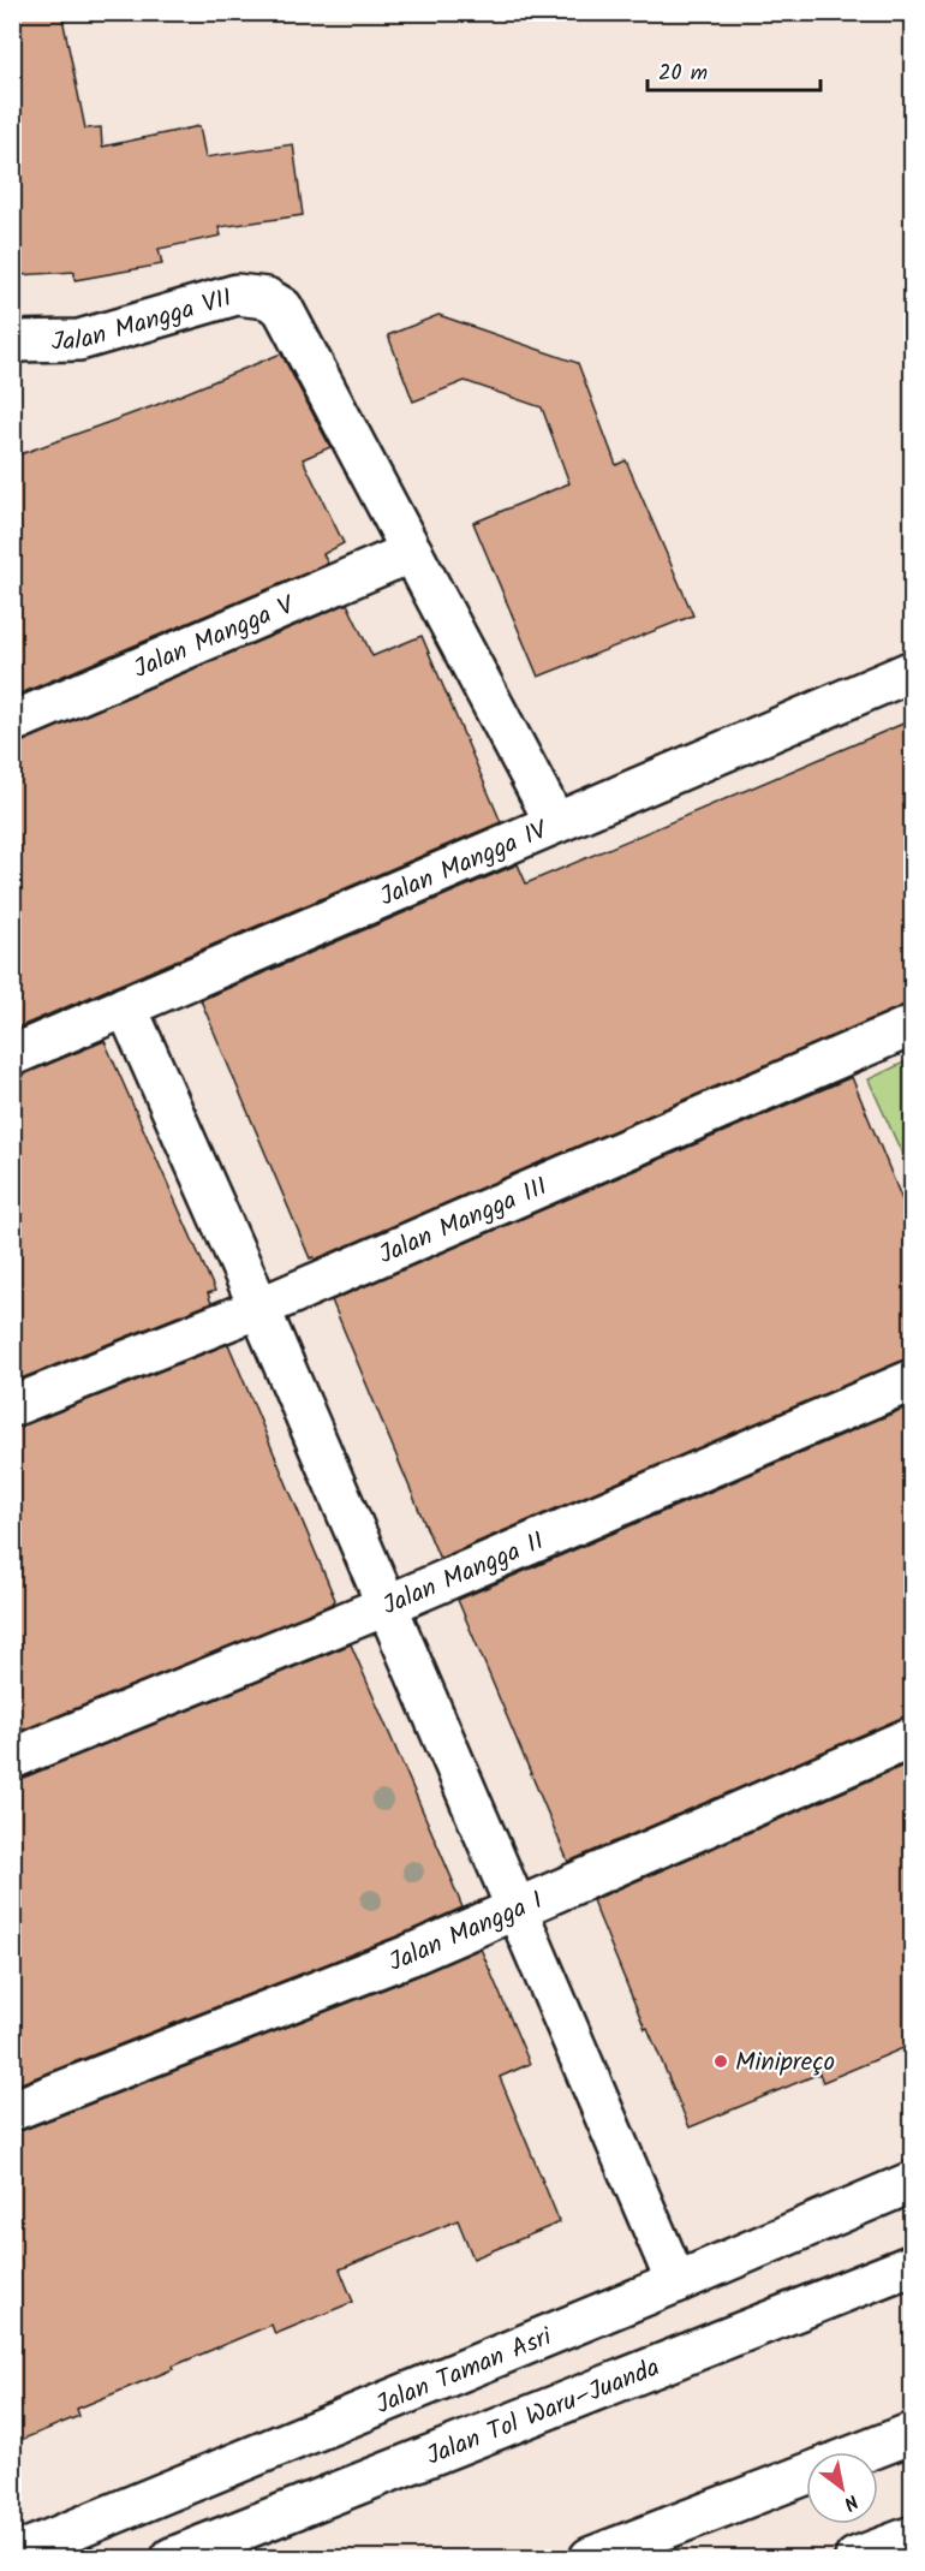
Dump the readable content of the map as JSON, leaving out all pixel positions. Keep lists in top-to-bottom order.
{
  "streets": {
    "main road": [
      "Jalan Mangga VII",
      "Jalan Mangga V",
      "Jalan Mangga IV",
      "Jalan Mangga III",
      "Jalan Mangga II",
      "Jalan Mangga I",
      "Jalan Taman Asri",
      "Jalan Tol Waru–Juanda"
    ]
  },
  "crossings": [
    ["Jalan Mangga VII", "Jalan Mangga V"]
  ],
  "places": ["Minipreço"],
  "scale_bar": "20 m",
  "north": "bottom right"
}
